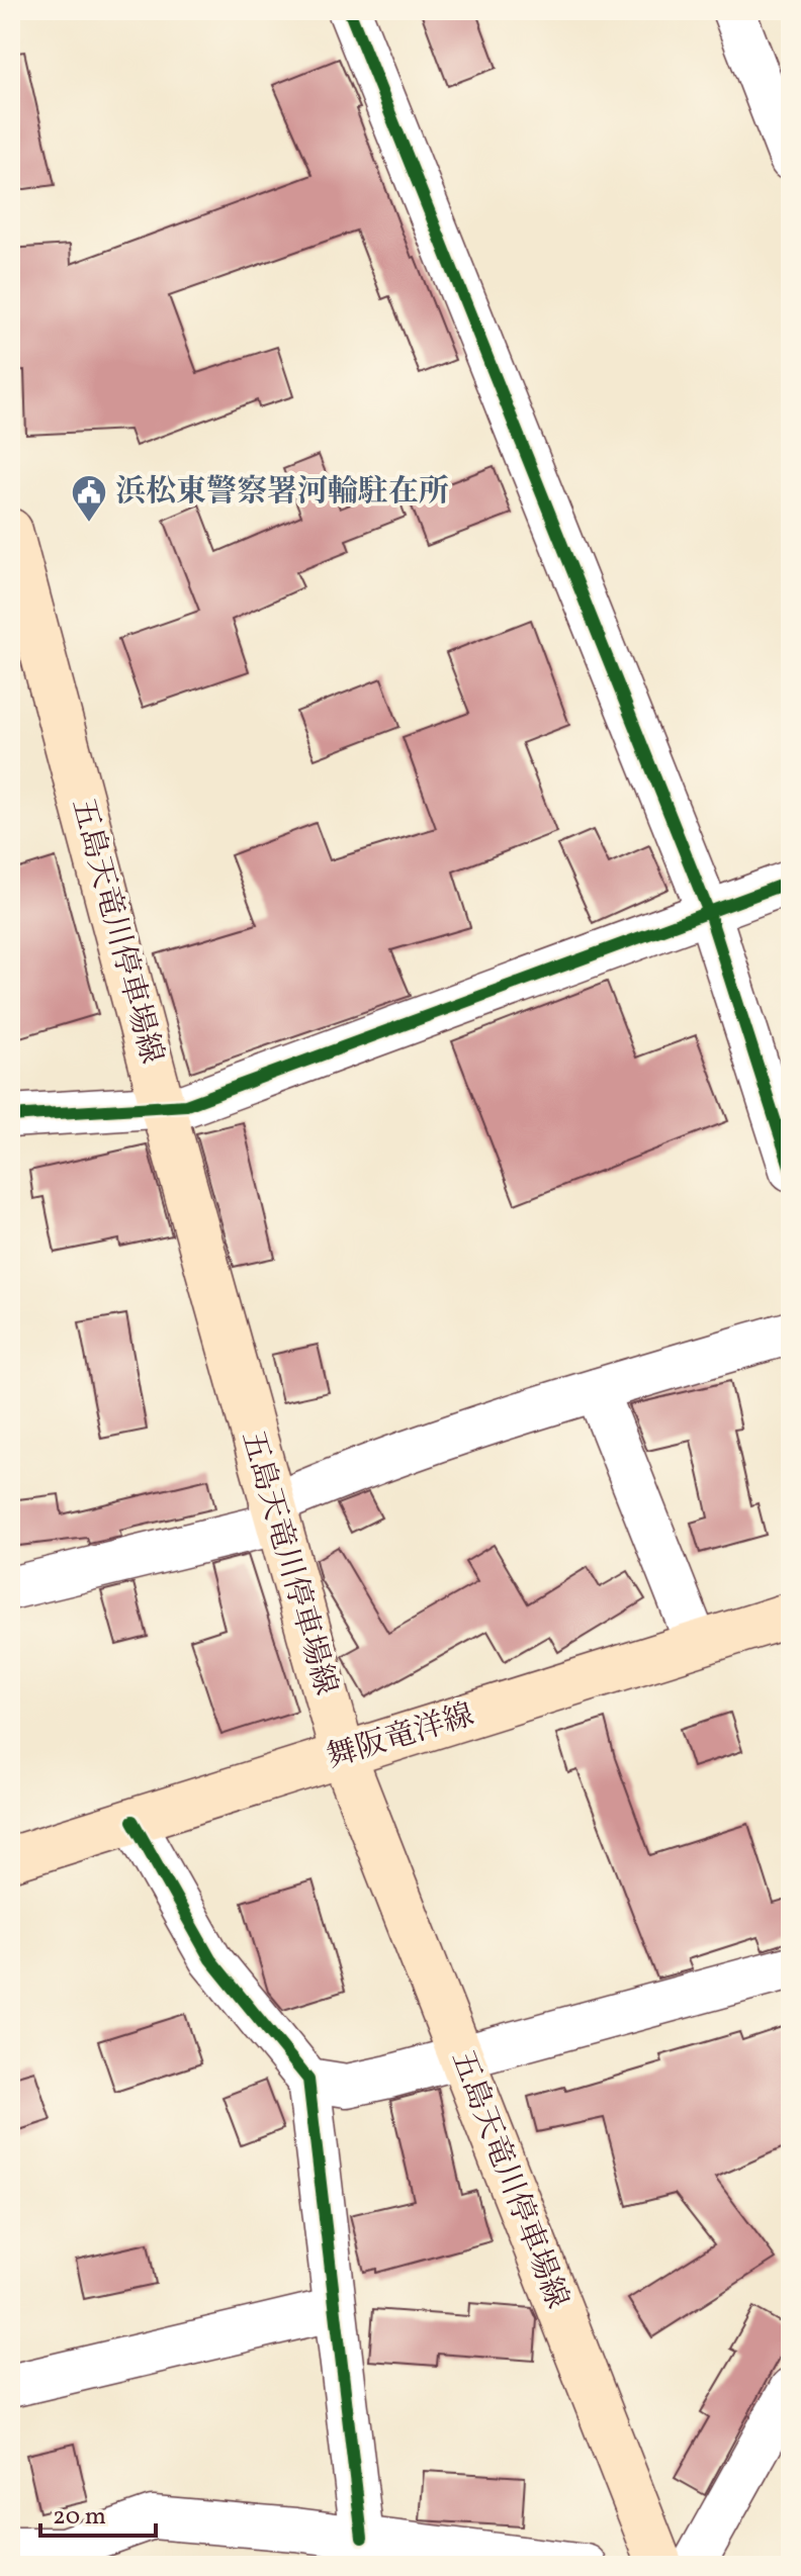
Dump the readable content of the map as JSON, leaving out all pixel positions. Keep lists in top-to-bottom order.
{
  "streets": {
    "main road": ["五島天竜川停車場線", "舞阪竜洋線"]
  },
  "crossings": [
    ["五島天竜川停車場線", "舞阪竜洋線"]
  ],
  "places": {
    "public building": ["浜松東警察署河輪駐在所"]
  },
  "scale_bar": "20 m"
}
